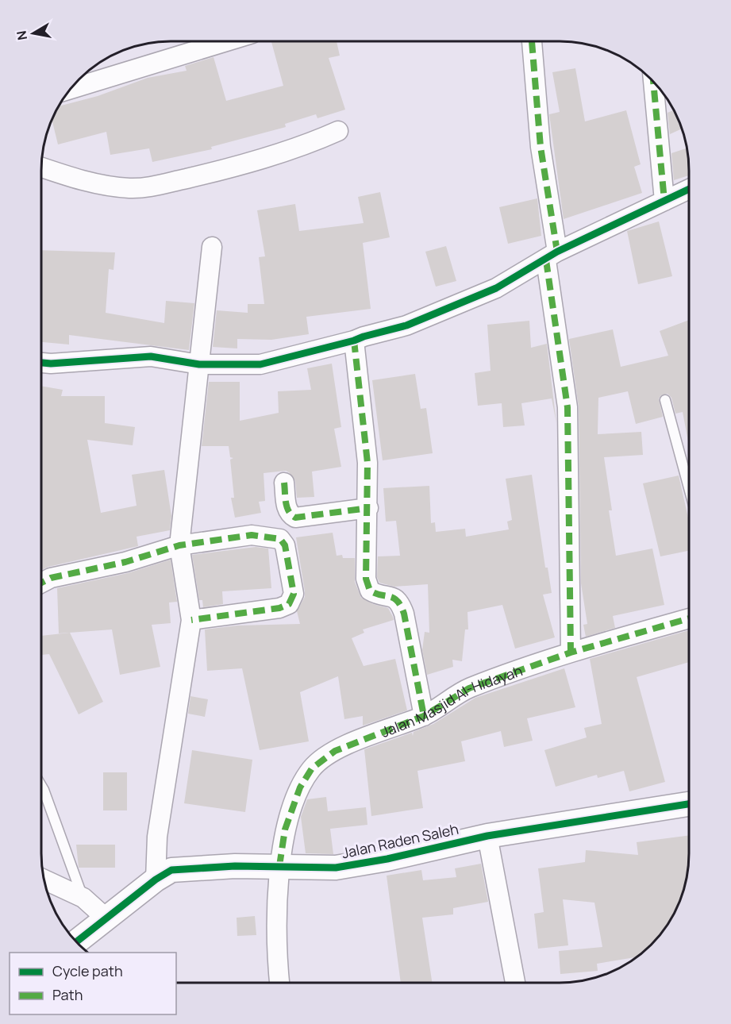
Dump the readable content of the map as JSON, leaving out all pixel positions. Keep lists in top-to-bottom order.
{
  "streets": {
    "street": ["Jalan Masjid Al-Hidayah", "Jalan Raden Saleh"]
  },
  "crossings": [
    ["Jalan Masjid Al-Hidayah", "Jalan Raden Saleh"]
  ],
  "legend": ["Cycle path", "Path"],
  "north": "left"
}
